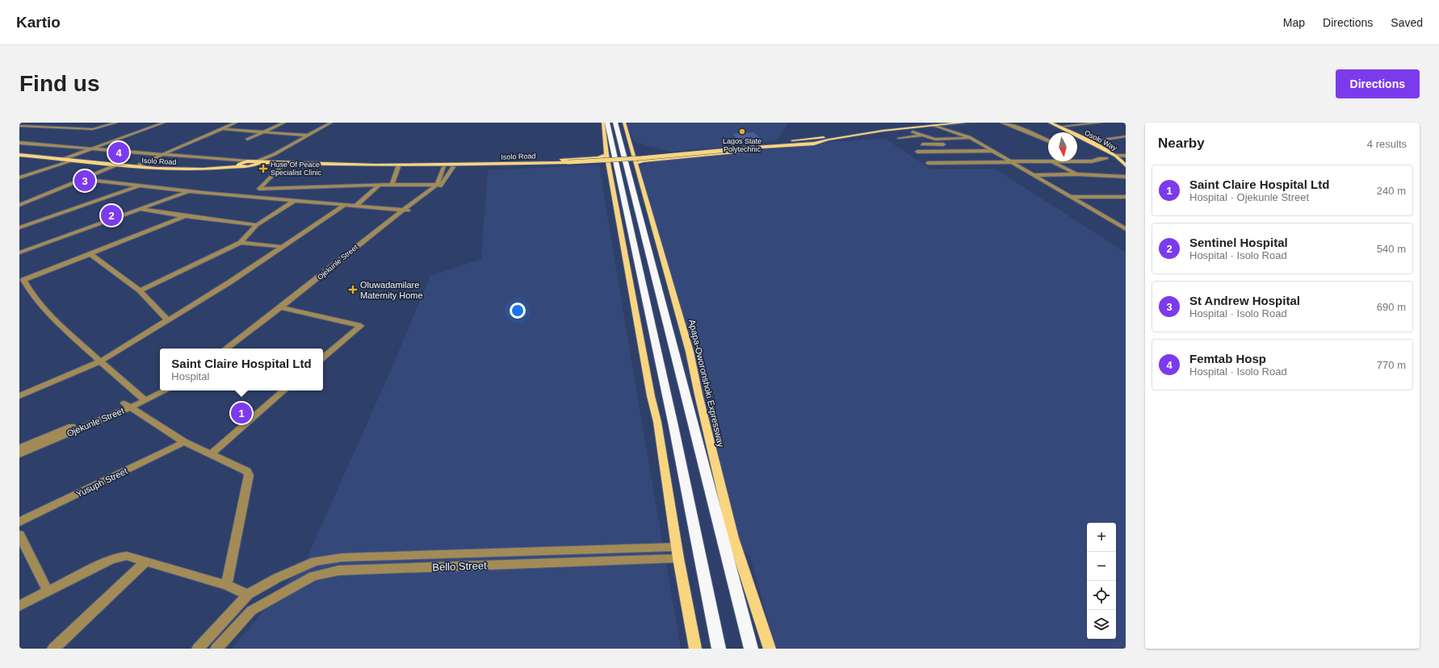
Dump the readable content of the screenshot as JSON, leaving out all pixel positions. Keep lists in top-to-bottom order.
{
  "streets": {
    "main road": ["Osolo Way", "Isolo Road", "Apapa-Oworonshoki Expressway"],
    "street": ["Ojekunle Street", "Yusuph Street", "Bello Street"]
  },
  "places": {
    "other": ["Lagos State Polytechnic"],
    "health": ["Huse Of Peace Specialist Clinic", "Oluwadamilare Maternity Home"]
  },
  "north": "bottom",
  "page": {
    "header": "Kartio",
    "nav": ["Map", "Directions", "Saved"],
    "buttons": "Directions",
    "title": "Find us",
    "heading": ["Nearby", "4 results"],
    "pins": [
      "4",
      "3",
      "2",
      "1"
    ],
    "list": [
      {
        "mark": "1",
        "name": "Saint Claire Hospital Ltd",
        "note": "Hospital · Ojekunle Street",
        "value": "240 m"
      },
      {
        "mark": "2",
        "name": "Sentinel Hospital",
        "note": "Hospital · Isolo Road",
        "value": "540 m"
      },
      {
        "mark": "3",
        "name": "St Andrew Hospital",
        "note": "Hospital · Isolo Road",
        "value": "690 m"
      },
      {
        "mark": "4",
        "name": "Femtab Hosp",
        "note": "Hospital · Isolo Road",
        "value": "770 m"
      }
    ],
    "popup": ["Saint Claire Hospital Ltd", "Hospital"],
    "map_buttons": ["+", "−"]
  }
}
